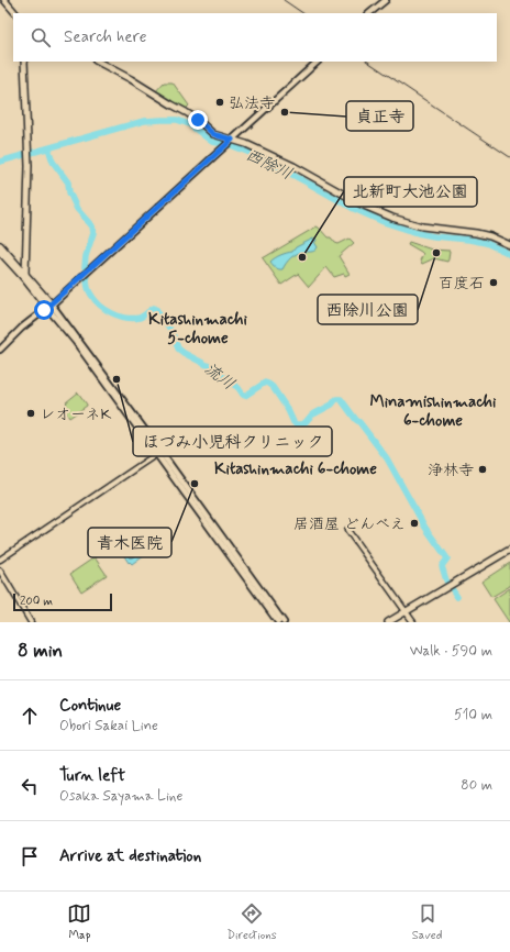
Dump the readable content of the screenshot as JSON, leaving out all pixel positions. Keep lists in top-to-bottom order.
{
  "districts": ["Kitashinmachi 5-chome", "Minamishinmachi 6-chome", "Kitashinmachi 6-chome"],
  "water": ["西除川", "流川"],
  "places": [
    "弘法寺",
    "貞正寺",
    "西除川公園",
    "北新町大池公園",
    "百度石",
    "ほづみ小児科クリニック",
    "レオーネK",
    "浄林寺",
    "青木医院",
    "居酒屋 どんべえ"
  ],
  "scale_bar": "200 m",
  "page": {
    "search": "Search here",
    "scale": "200 m",
    "heading": ["8 min", "Walk · 590 m"],
    "list": [
      ["Continue", "Obori Sakai Line", "510 m"],
      ["Turn left", "Osaka Sayama Line", "80 m"],
      "Arrive at destination"
    ],
    "nav": ["Map", "Directions", "Saved"]
  }
}
